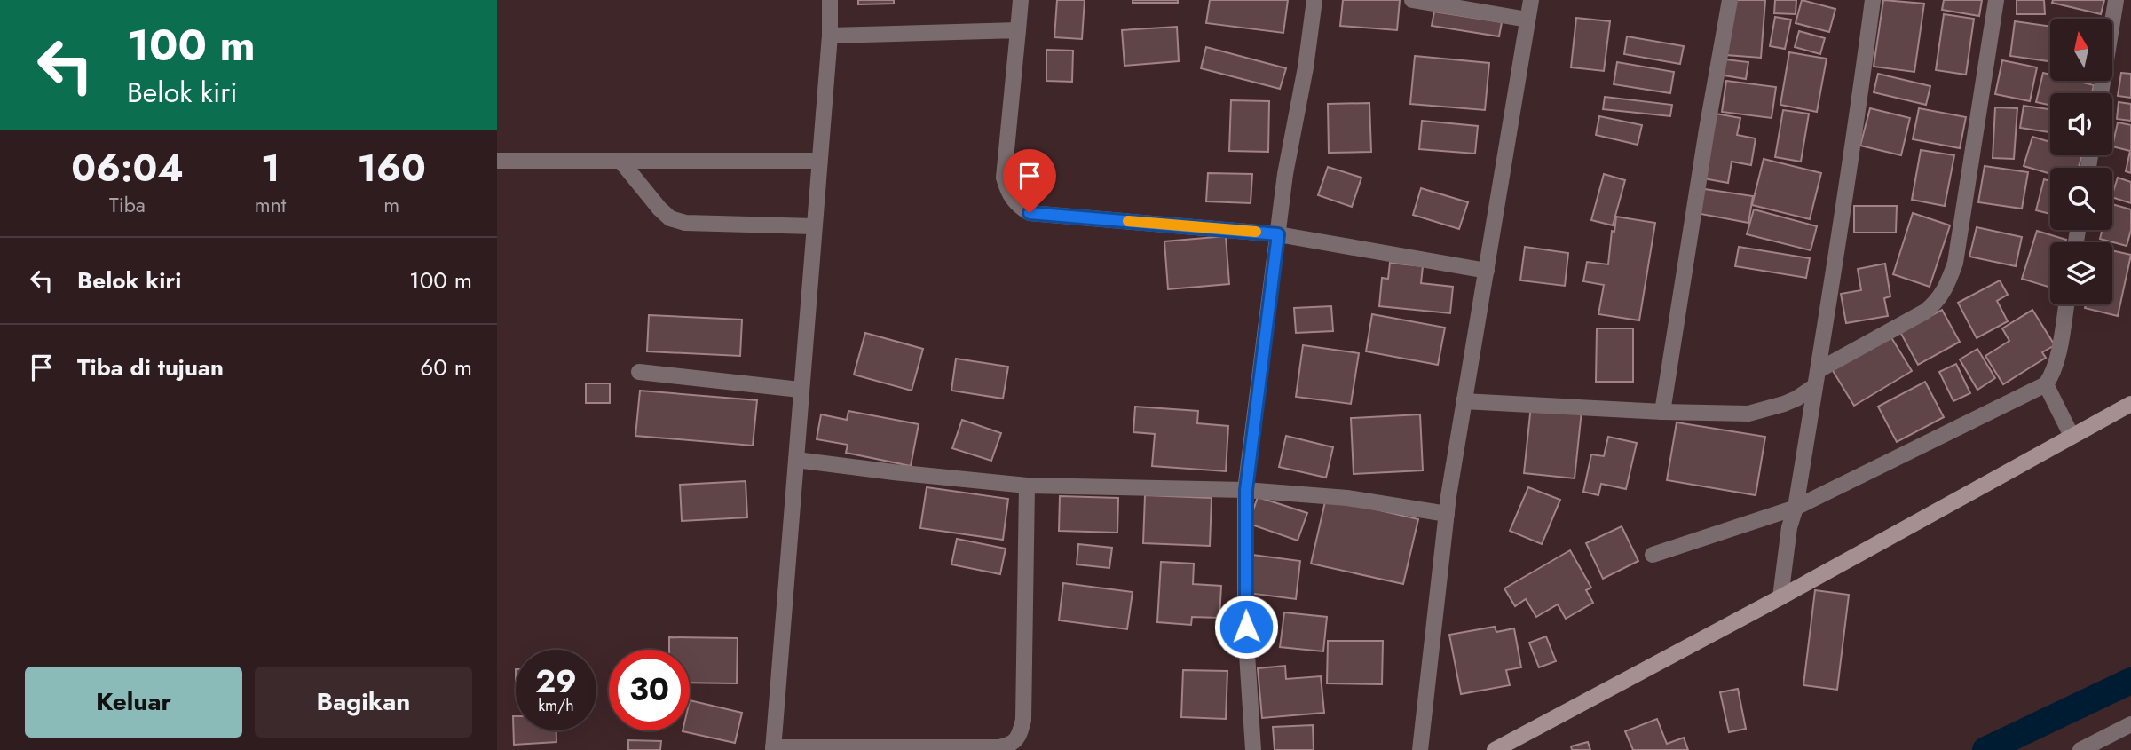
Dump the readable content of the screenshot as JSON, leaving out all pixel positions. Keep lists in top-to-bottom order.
{
  "north": "top",
  "page": {
    "turn": ["100 m", "Belok kiri"],
    "eta": [
      "06:04",
      "Tiba",
      "1",
      "mnt",
      "160",
      "m"
    ],
    "list": [
      {
        "name": "Belok kiri",
        "value": "100 m"
      },
      {
        "name": "Tiba di tujuan",
        "value": "60 m"
      }
    ],
    "speed": "29 km/h",
    "limit": "30",
    "buttons": ["Keluar", "Bagikan"]
  }
}
